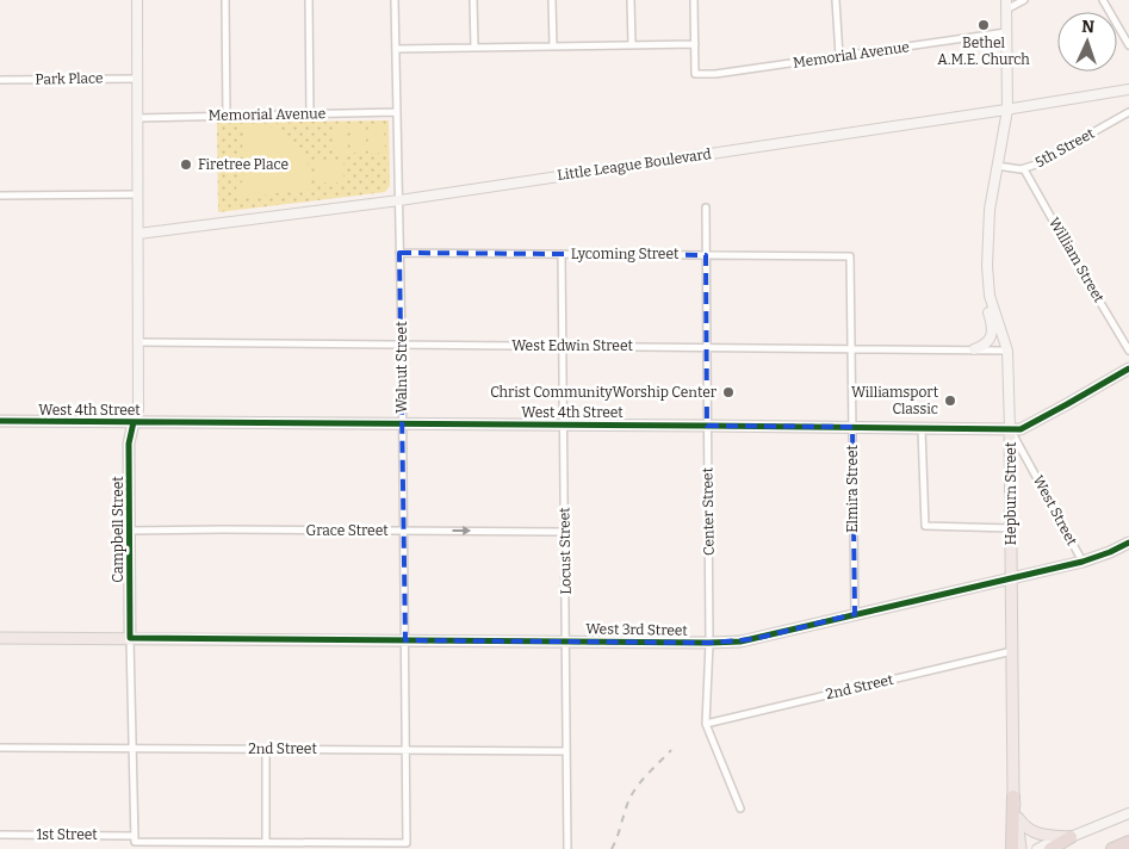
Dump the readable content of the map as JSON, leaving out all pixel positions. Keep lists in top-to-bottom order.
{
  "streets": {
    "main road": [
      "West 4th Street",
      "Hepburn Street",
      "Campbell Street",
      "West 3rd Street"
    ],
    "street": [
      "Memorial Avenue",
      "Park Place",
      "5th Street",
      "Little League Boulevard",
      "Lycoming Street",
      "William Street",
      "West Edwin Street",
      "Walnut Street",
      "Elmira Street",
      "West Street",
      "Center Street",
      "Grace Street",
      "Locust Street",
      "2nd Street",
      "1st Street"
    ]
  },
  "crossings": [
    ["Memorial Avenue", "Walnut Street"],
    ["Memorial Avenue", "Hepburn Street"],
    ["Memorial Avenue", "Campbell Street"],
    ["Park Place", "Campbell Street"],
    ["5th Street", "William Street"],
    ["5th Street", "Hepburn Street"],
    ["Little League Boulevard", "Walnut Street"],
    ["Little League Boulevard", "Hepburn Street"],
    ["Little League Boulevard", "Campbell Street"],
    ["Lycoming Street", "Walnut Street"],
    ["Lycoming Street", "Elmira Street"],
    ["Lycoming Street", "Center Street"],
    ["Lycoming Street", "Locust Street"],
    ["West Edwin Street", "Walnut Street"],
    ["West Edwin Street", "Elmira Street"],
    ["West Edwin Street", "Hepburn Street"],
    ["West Edwin Street", "Center Street"],
    ["West Edwin Street", "Campbell Street"],
    ["West Edwin Street", "Locust Street"],
    ["Walnut Street", "West 4th Street"],
    ["Walnut Street", "Grace Street"],
    ["Walnut Street", "West 3rd Street"],
    ["Walnut Street", "2nd Street"],
    ["Walnut Street", "1st Street"],
    ["West 4th Street", "Elmira Street"],
    ["West 4th Street", "Hepburn Street"],
    ["West 4th Street", "West Street"],
    ["West 4th Street", "Center Street"],
    ["West 4th Street", "Campbell Street"],
    ["West 4th Street", "Locust Street"],
    ["Elmira Street", "West 3rd Street"],
    ["Hepburn Street", "West Street"],
    ["Hepburn Street", "West 3rd Street"],
    ["Hepburn Street", "2nd Street"],
    ["West Street", "West 3rd Street"],
    ["Center Street", "West 3rd Street"],
    ["Center Street", "2nd Street"],
    ["Campbell Street", "Grace Street"],
    ["Campbell Street", "West 3rd Street"],
    ["Campbell Street", "2nd Street"],
    ["Campbell Street", "1st Street"],
    ["Grace Street", "Locust Street"],
    ["Locust Street", "West 3rd Street"],
    ["Locust Street", "2nd Street"]
  ],
  "one_way": ["Grace Street"],
  "places": [
    "Bethel A.M.E. Church",
    "Firetree Place",
    "Christ CommunityWorship Center",
    "Williamsport Classic"
  ],
  "north": "top"
}
